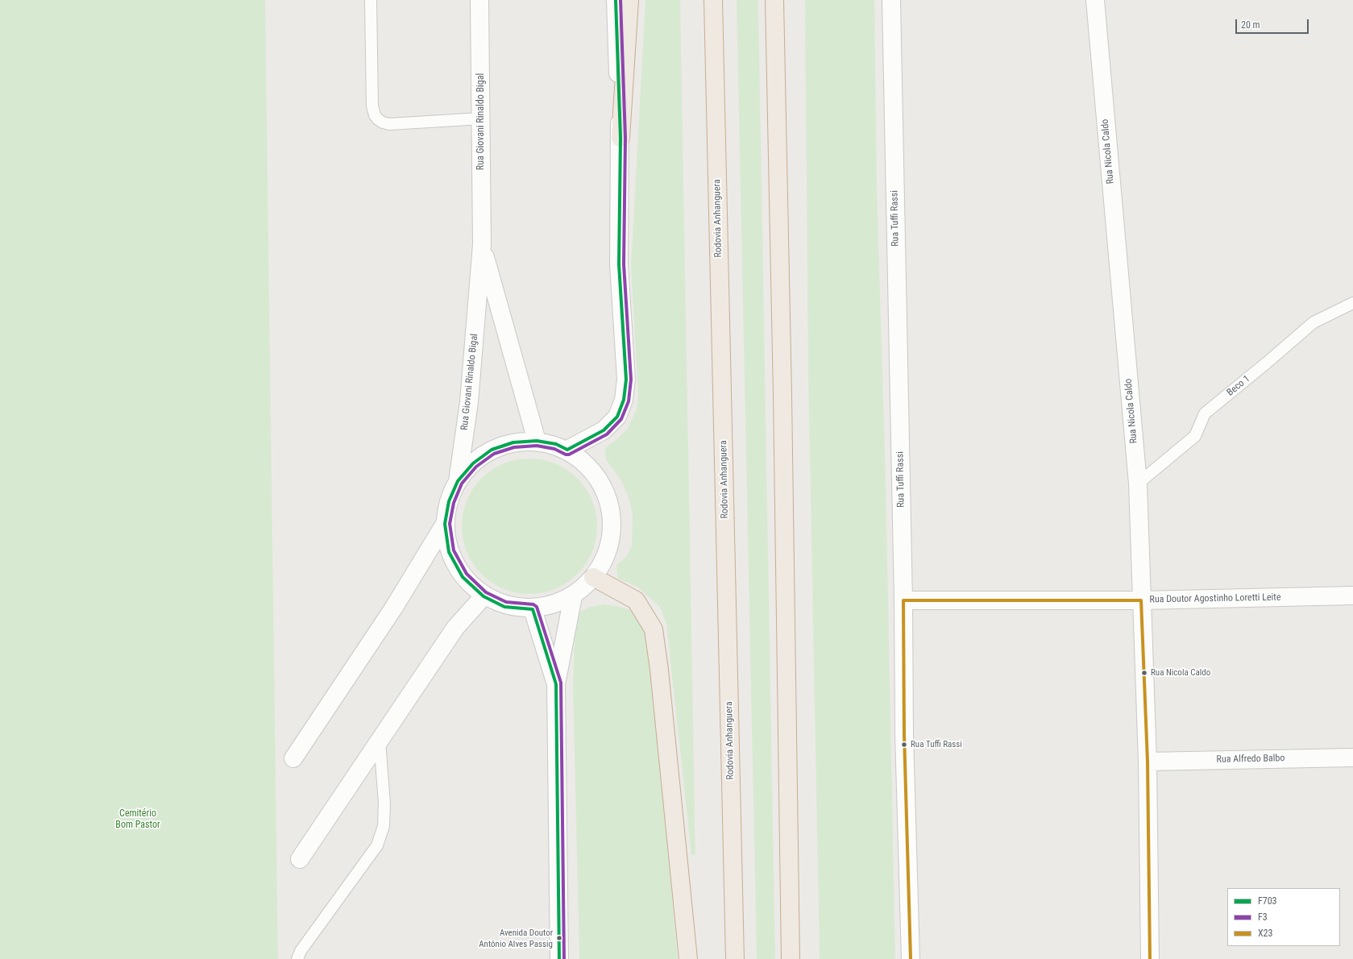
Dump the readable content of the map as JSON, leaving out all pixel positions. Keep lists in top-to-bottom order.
{
  "streets": {
    "highway": ["Rodovia Anhanguera"],
    "street": [
      "Rua Giovani Rinaldo Bigal",
      "Rua Nicola Caldo",
      "Rua Tuffi Rassi",
      "Rua Doutor Agostinho Loretti Leite",
      "Rua Alfredo Balbo"
    ],
    "lane": ["Beco 1"]
  },
  "crossings": [
    ["Rua Nicola Caldo", "Beco 1"],
    ["Rua Nicola Caldo", "Rua Doutor Agostinho Loretti Leite"],
    ["Rua Nicola Caldo", "Rua Alfredo Balbo"],
    ["Rua Tuffi Rassi", "Rua Doutor Agostinho Loretti Leite"]
  ],
  "parks": ["Cemitério Bom Pastor"],
  "places": ["Rua Nicola Caldo", "Rua Tuffi Rassi", "Avenida Doutor Antônio Alves Passig"],
  "lines": ["transit line F703", "transit line F3", "transit line X23"],
  "legend": ["F703", "F3", "X23"],
  "scale_bar": "20 m"
}
